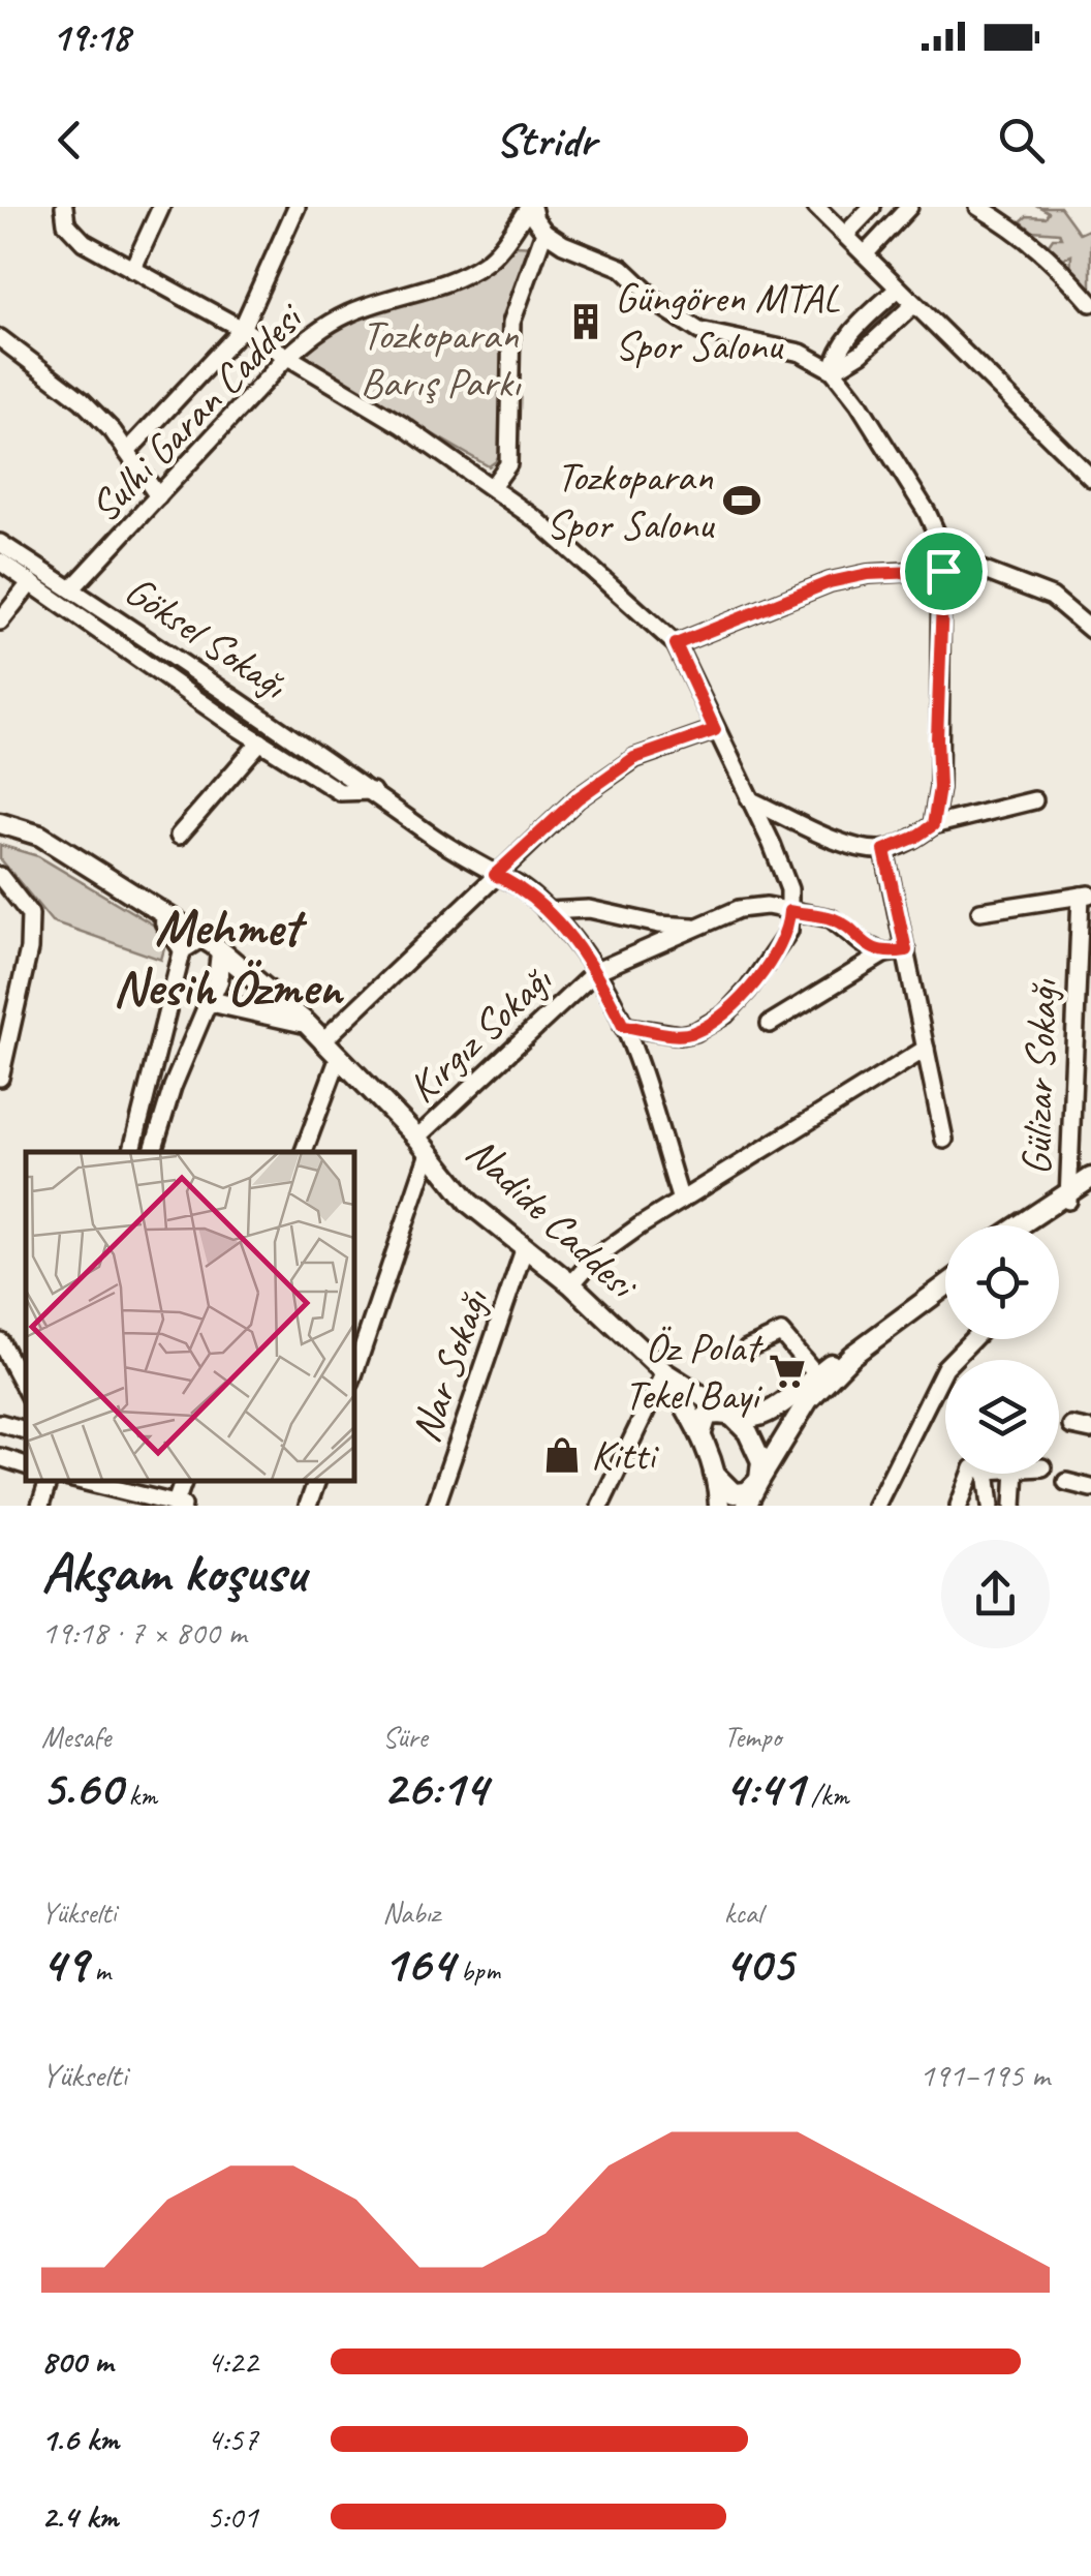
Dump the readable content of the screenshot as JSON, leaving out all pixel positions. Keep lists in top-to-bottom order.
{
  "streets": {
    "main road": ["Nadide Caddesi"],
    "street": [
      "Sulhi Garan Caddesi",
      "Göksel Sokağı",
      "Kırgız Sokağı",
      "Gülizar Sokağı",
      "Nar Sokağı"
    ]
  },
  "crossings": [
    ["Sulhi Garan Caddesi", "Göksel Sokağı"],
    ["Göksel Sokağı", "Kırgız Sokağı"],
    ["Kırgız Sokağı", "Nadide Caddesi"],
    ["Nadide Caddesi", "Nar Sokağı"]
  ],
  "districts": ["Mehmet Nesih Özmen"],
  "parks": ["Tozkoparan Barış Parkı"],
  "places": {
    "building": ["Güngören MTAL Spor Salonu"],
    "sports": ["Tozkoparan Spor Salonu"],
    "supermarket": ["Öz Polat Tekel Bayi"],
    "shop": ["Kitti"]
  },
  "page": {
    "status": "19:18",
    "header": "Stridr",
    "heading": ["Akşam koşusu", "19:18 · 7 × 800 m"],
    "stats": [
      ["Mesafe", "5.60 km"],
      ["Süre", "26:14"],
      ["Tempo", "4:41 /km"],
      ["Yükselti", "49 m"],
      ["Nabız", "164 bpm"],
      ["kcal", "405"]
    ],
    "chart": ["Yükselti", "191–195 m"],
    "list": [
      {
        "name": "800 m",
        "note": "4:22"
      },
      {
        "name": "1.6 km",
        "note": "4:57"
      },
      {
        "name": "2.4 km",
        "note": "5:01"
      }
    ]
  }
}
